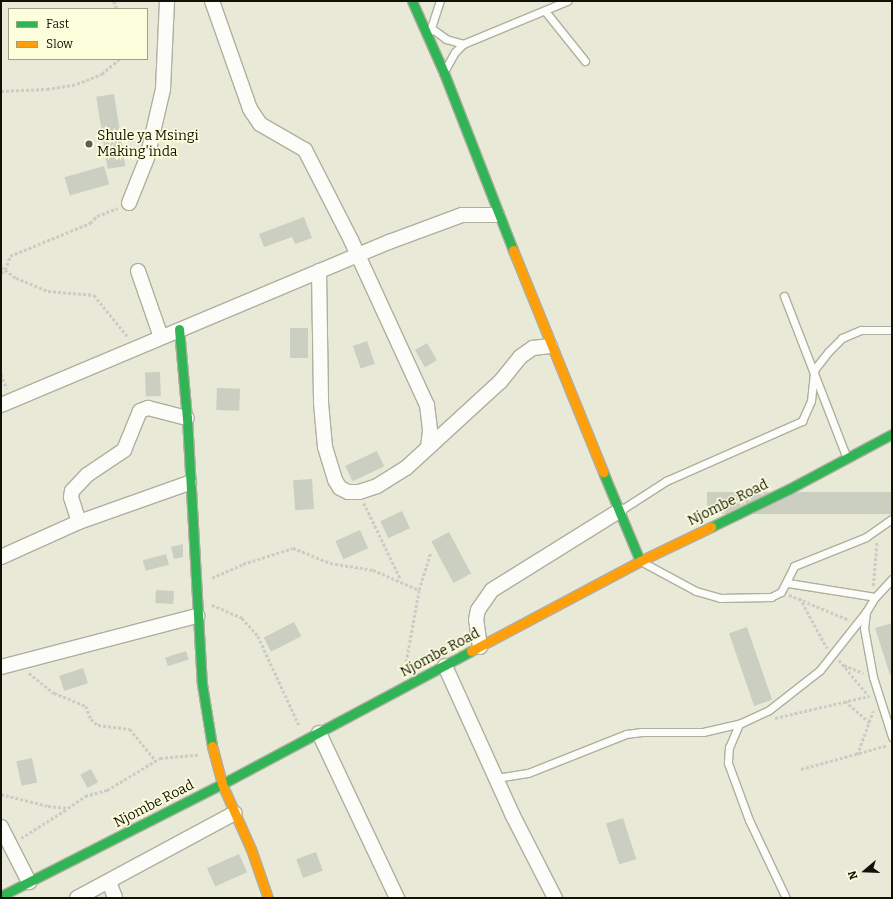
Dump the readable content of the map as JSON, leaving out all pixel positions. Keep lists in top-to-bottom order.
{
  "streets": {
    "main road": ["Njombe Road"]
  },
  "places": ["Shule ya Msingi Making'inda"],
  "legend": ["Fast", "Slow"],
  "north": "left"
}
